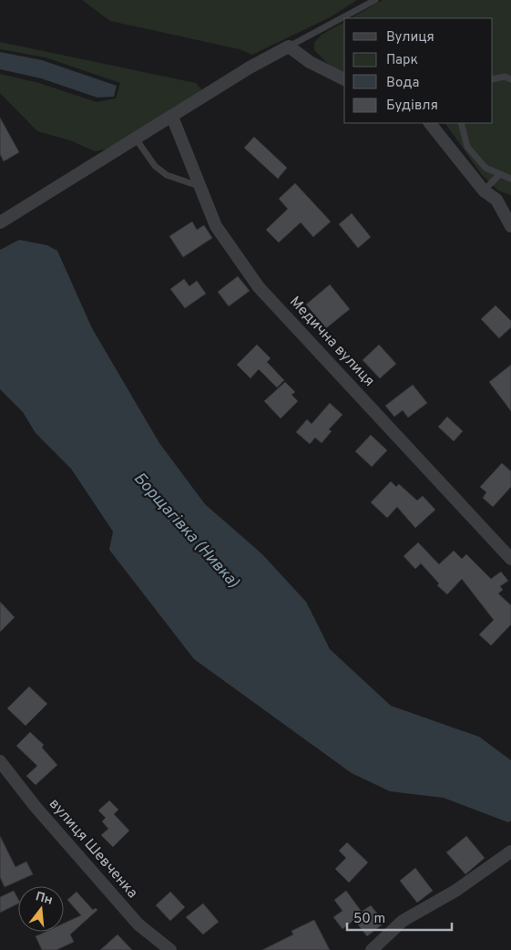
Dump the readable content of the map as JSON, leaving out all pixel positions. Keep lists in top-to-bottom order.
{
  "streets": {
    "street": ["Медична вулиця", "вулиця Шевченка"]
  },
  "water": ["Борщагівка (Нивка)"],
  "legend": [
    "Вулиця",
    "Парк",
    "Вода",
    "Будівля"
  ],
  "scale_bar": "50 m",
  "north": "top"
}
